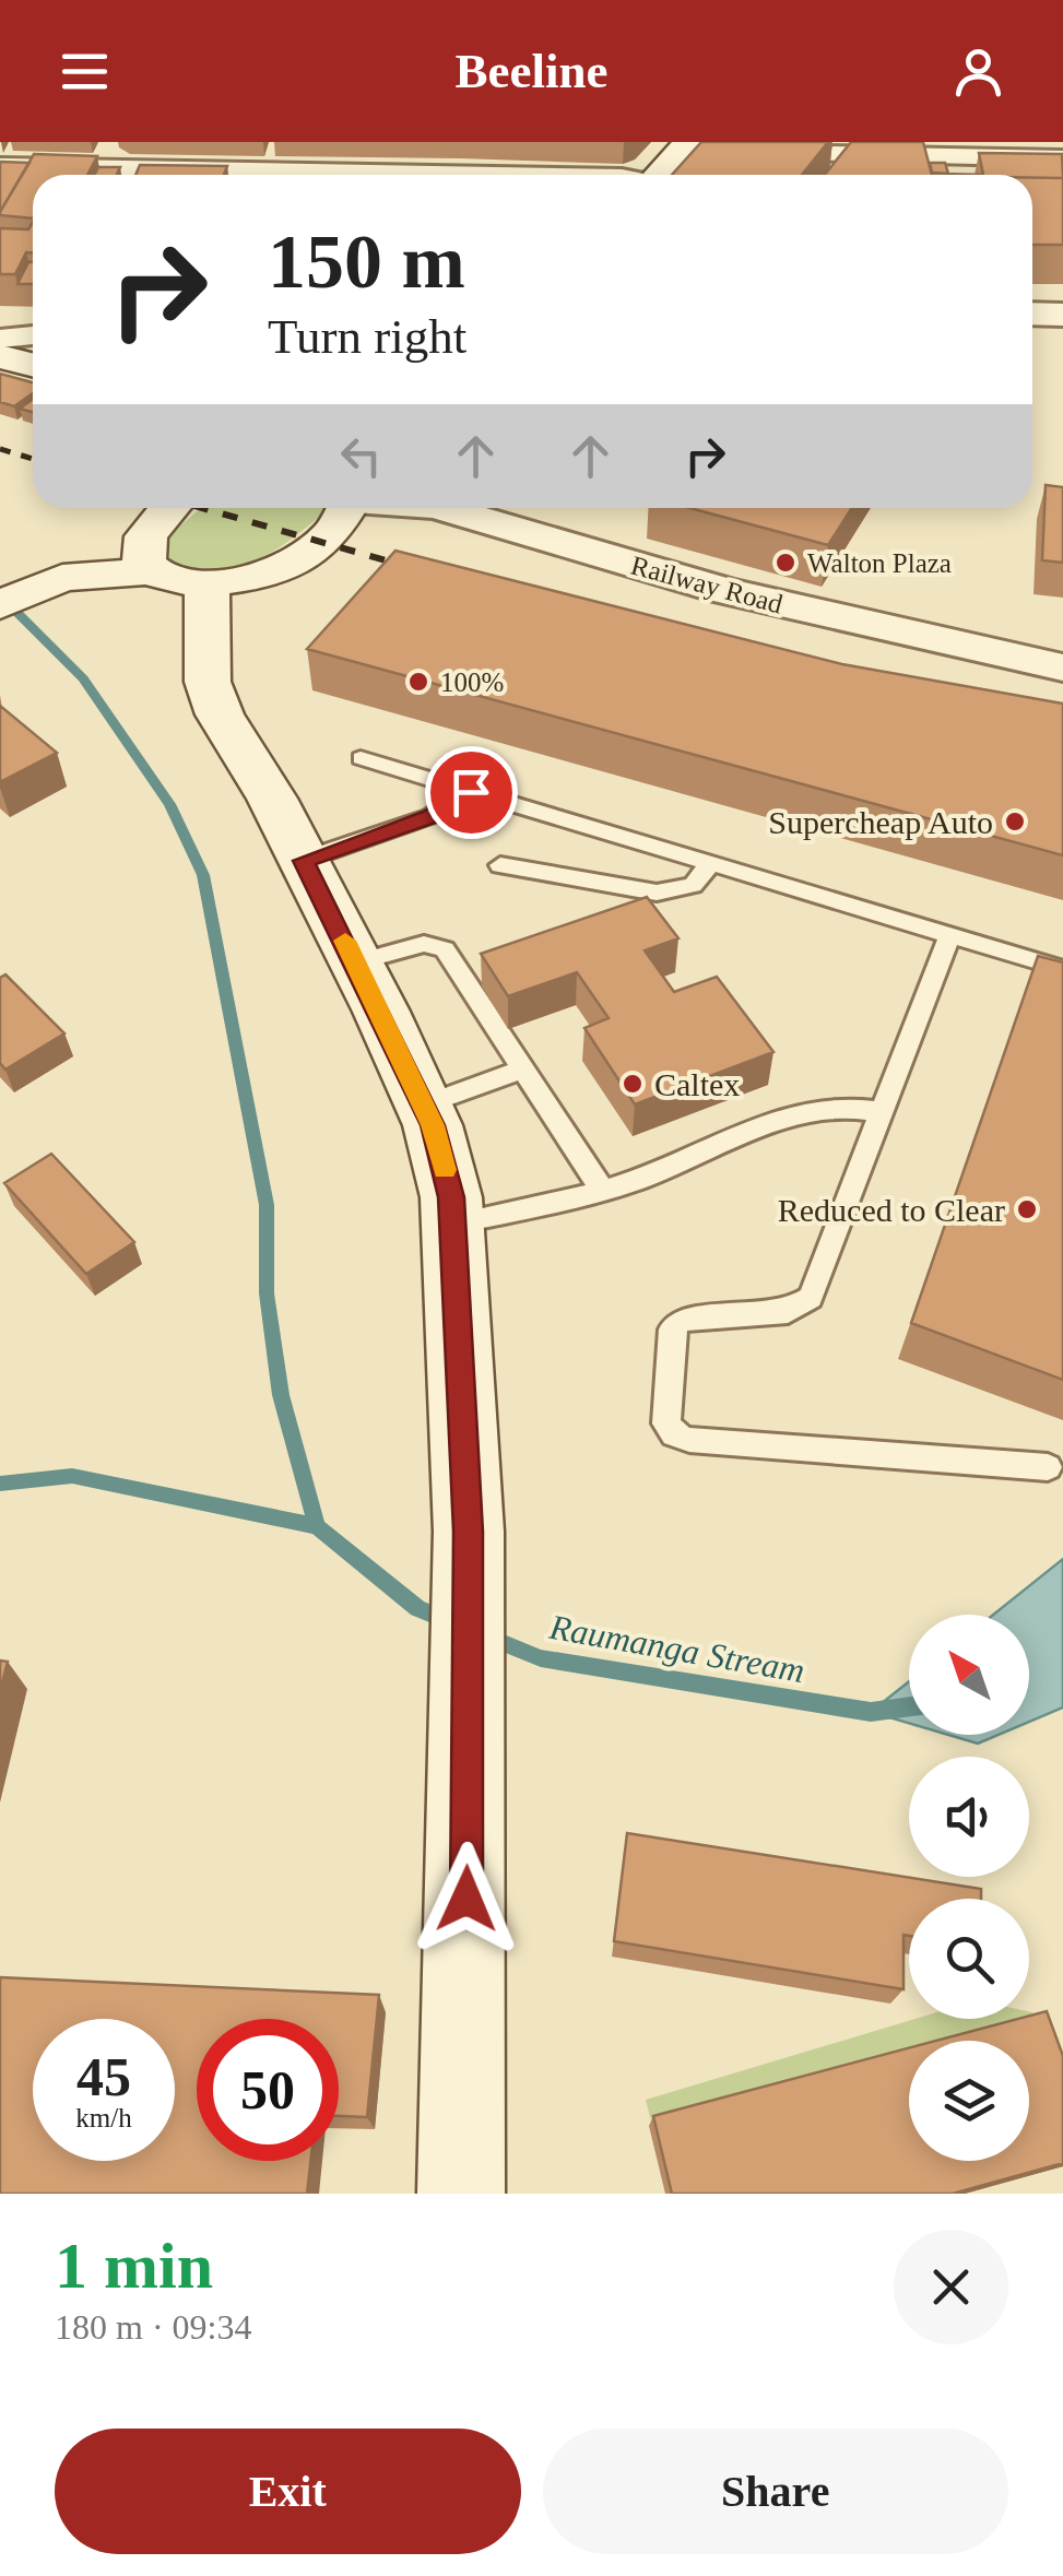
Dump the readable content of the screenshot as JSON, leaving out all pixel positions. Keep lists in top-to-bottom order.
{
  "streets": {
    "street": ["Railway Road"]
  },
  "water": ["Raumanga Stream"],
  "places": [
    "Walton Plaza",
    "100%",
    "Supercheap Auto",
    "Caltex",
    "Reduced to Clear"
  ],
  "north": "top left",
  "page": {
    "header": "Beeline",
    "turn": ["150 m", "Turn right"],
    "speed": "45 km/h",
    "limit": "50",
    "heading": ["1 min", "180 m · 09:34"],
    "buttons": ["Exit", "Share"]
  }
}
